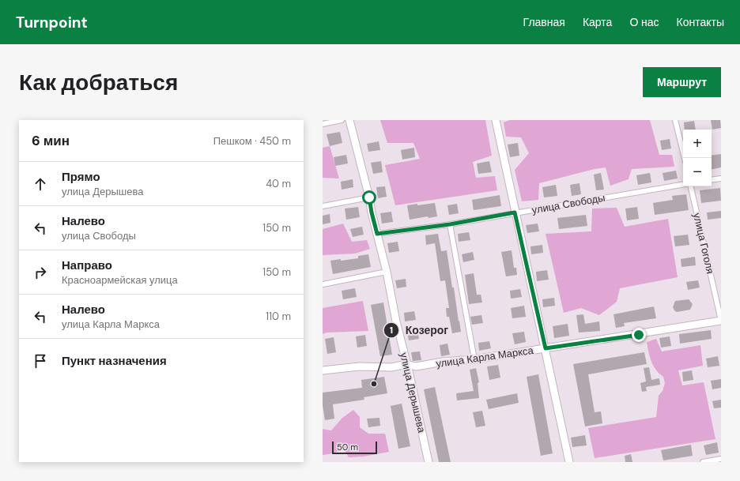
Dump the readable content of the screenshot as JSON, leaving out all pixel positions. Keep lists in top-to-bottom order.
{
  "streets": {
    "street": [
      "улица Свободы",
      "улица Гоголя",
      "улица Карла Маркса",
      "улица Дерышева"
    ]
  },
  "crossings": [
    ["улица Свободы", "улица Дерышева"],
    ["улица Гоголя", "улица Карла Маркса"],
    ["улица Карла Маркса", "улица Дерышева"]
  ],
  "places": ["Козерог"],
  "scale_bar": "50 m",
  "page": {
    "header": "Turnpoint",
    "nav": [
      "Главная",
      "Карта",
      "О нас",
      "Контакты"
    ],
    "buttons": "Маршрут",
    "title": "Как добраться",
    "heading": ["6 мин", "Пешком · 450 m"],
    "map_buttons": ["+", "−"],
    "list": [
      ["Прямо", "улица Дерышева", "40 m"],
      ["Налево", "улица Свободы", "150 m"],
      ["Направо", "Красноармейская улица", "150 m"],
      ["Налево", "улица Карла Маркса", "110 m"],
      "Пункт назначения"
    ],
    "scale": "50 m"
  }
}
